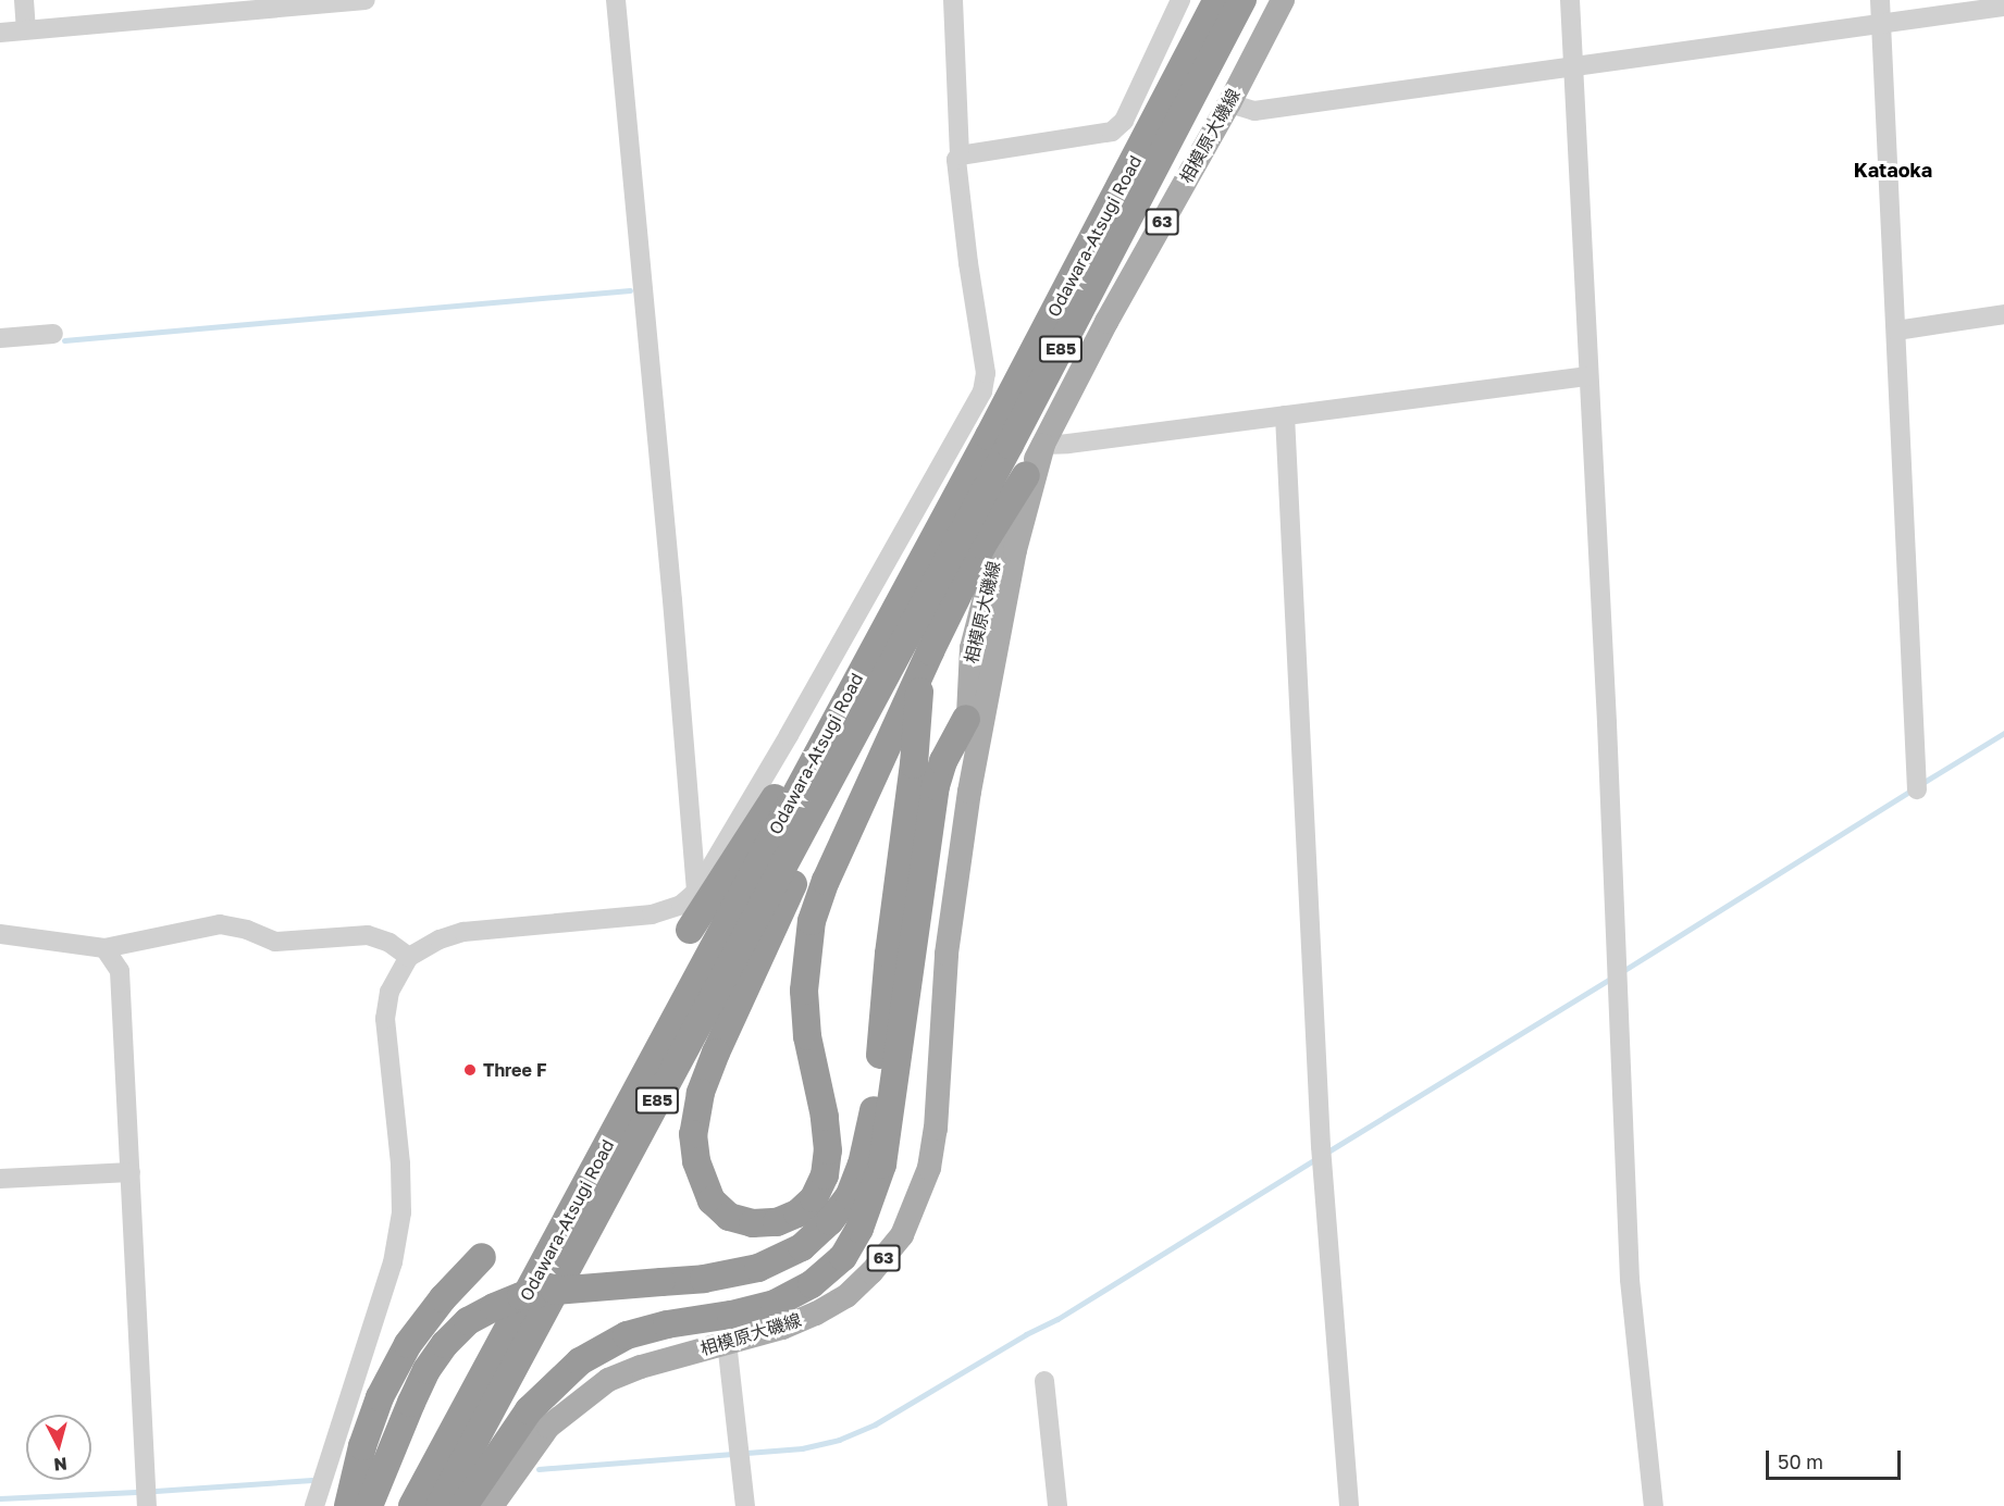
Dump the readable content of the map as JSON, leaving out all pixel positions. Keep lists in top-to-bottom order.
{
  "streets": {
    "highway": ["Odawara-Atsugi Road", "E85"],
    "main road": ["相模原大磯線", "63"]
  },
  "crossings": [
    ["相模原大磯線", "63"]
  ],
  "districts": ["Kataoka"],
  "places": ["Three F"],
  "scale_bar": "50 m",
  "north": "bottom"
}
